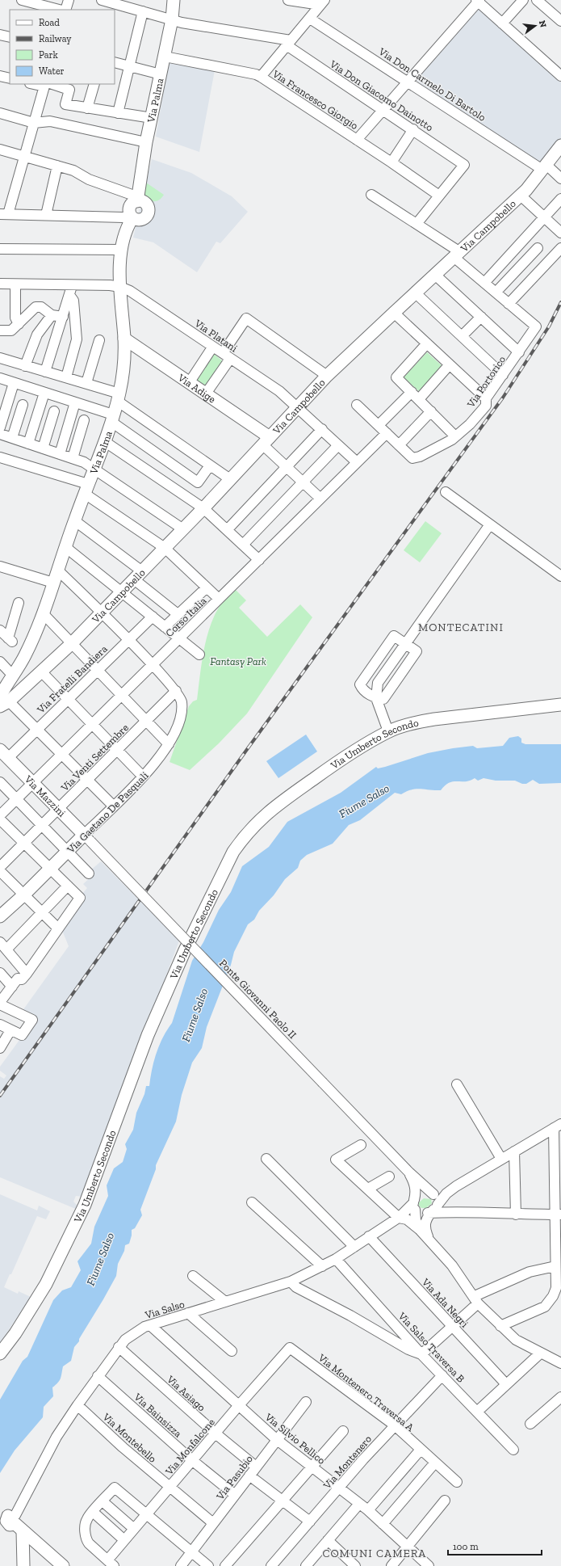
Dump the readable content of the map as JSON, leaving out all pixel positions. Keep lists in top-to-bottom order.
{
  "streets": {
    "main road": [
      "Via Palma",
      "Via Campobello",
      "Via Adige",
      "Via Umberto Secondo",
      "Via Mazzini",
      "Via Gaetano De Pasquali"
    ],
    "street": [
      "Via Don Carmelo Di Bartolo",
      "Via Don Giacomo Dainotto",
      "Via Francesco Giorgio",
      "Via Platani",
      "Via Portorico",
      "Corso Italia",
      "Via Fratelli Bandiera",
      "Via Venti Settembre",
      "Ponte Giovanni Paolo II",
      "Via Ada Negri",
      "Via Salso",
      "Via Salso Traversa B",
      "Via Montenero Traversa A",
      "Via Asiago",
      "Via Bainsizza",
      "Via Montebello",
      "Via Silvio Pellico",
      "Via Monfalcone",
      "Via Montenero",
      "Via Pasubio"
    ]
  },
  "crossings": [
    ["Via Don Carmelo Di Bartolo", "Via Campobello"],
    ["Via Don Giacomo Dainotto", "Via Francesco Giorgio"],
    ["Via Francesco Giorgio", "Via Palma"],
    ["Via Palma", "Via Campobello"],
    ["Via Palma", "Via Platani"],
    ["Via Palma", "Via Adige"],
    ["Via Campobello", "Via Platani"],
    ["Via Campobello", "Via Adige"],
    ["Via Platani", "Corso Italia"],
    ["Corso Italia", "Via Mazzini"],
    ["Via Fratelli Bandiera", "Via Mazzini"],
    ["Via Venti Settembre", "Via Mazzini"],
    ["Via Venti Settembre", "Via Gaetano De Pasquali"],
    ["Via Mazzini", "Via Gaetano De Pasquali"],
    ["Via Mazzini", "Ponte Giovanni Paolo II"],
    ["Via Gaetano De Pasquali", "Ponte Giovanni Paolo II"],
    ["Ponte Giovanni Paolo II", "Via Salso"],
    ["Via Ada Negri", "Via Salso"],
    ["Via Salso", "Via Salso Traversa B"],
    ["Via Salso", "Via Asiago"],
    ["Via Salso", "Via Bainsizza"],
    ["Via Salso", "Via Montebello"],
    ["Via Salso", "Via Silvio Pellico"],
    ["Via Salso Traversa B", "Via Montenero"],
    ["Via Montenero Traversa A", "Via Monfalcone"],
    ["Via Montenero Traversa A", "Via Montenero"],
    ["Via Asiago", "Via Monfalcone"],
    ["Via Asiago", "Via Pasubio"],
    ["Via Bainsizza", "Via Monfalcone"],
    ["Via Bainsizza", "Via Pasubio"],
    ["Via Montebello", "Via Monfalcone"],
    ["Via Montebello", "Via Pasubio"],
    ["Via Silvio Pellico", "Via Monfalcone"],
    ["Via Silvio Pellico", "Via Montenero"],
    ["Via Silvio Pellico", "Via Pasubio"]
  ],
  "districts": ["MONTECATINI", "COMUNI CAMERA"],
  "water": ["Fiume Salso"],
  "parks": ["Fantasy Park"],
  "legend": [
    "Road",
    "Railway",
    "Park",
    "Water"
  ],
  "scale_bar": "100 m",
  "north": "right"
}
